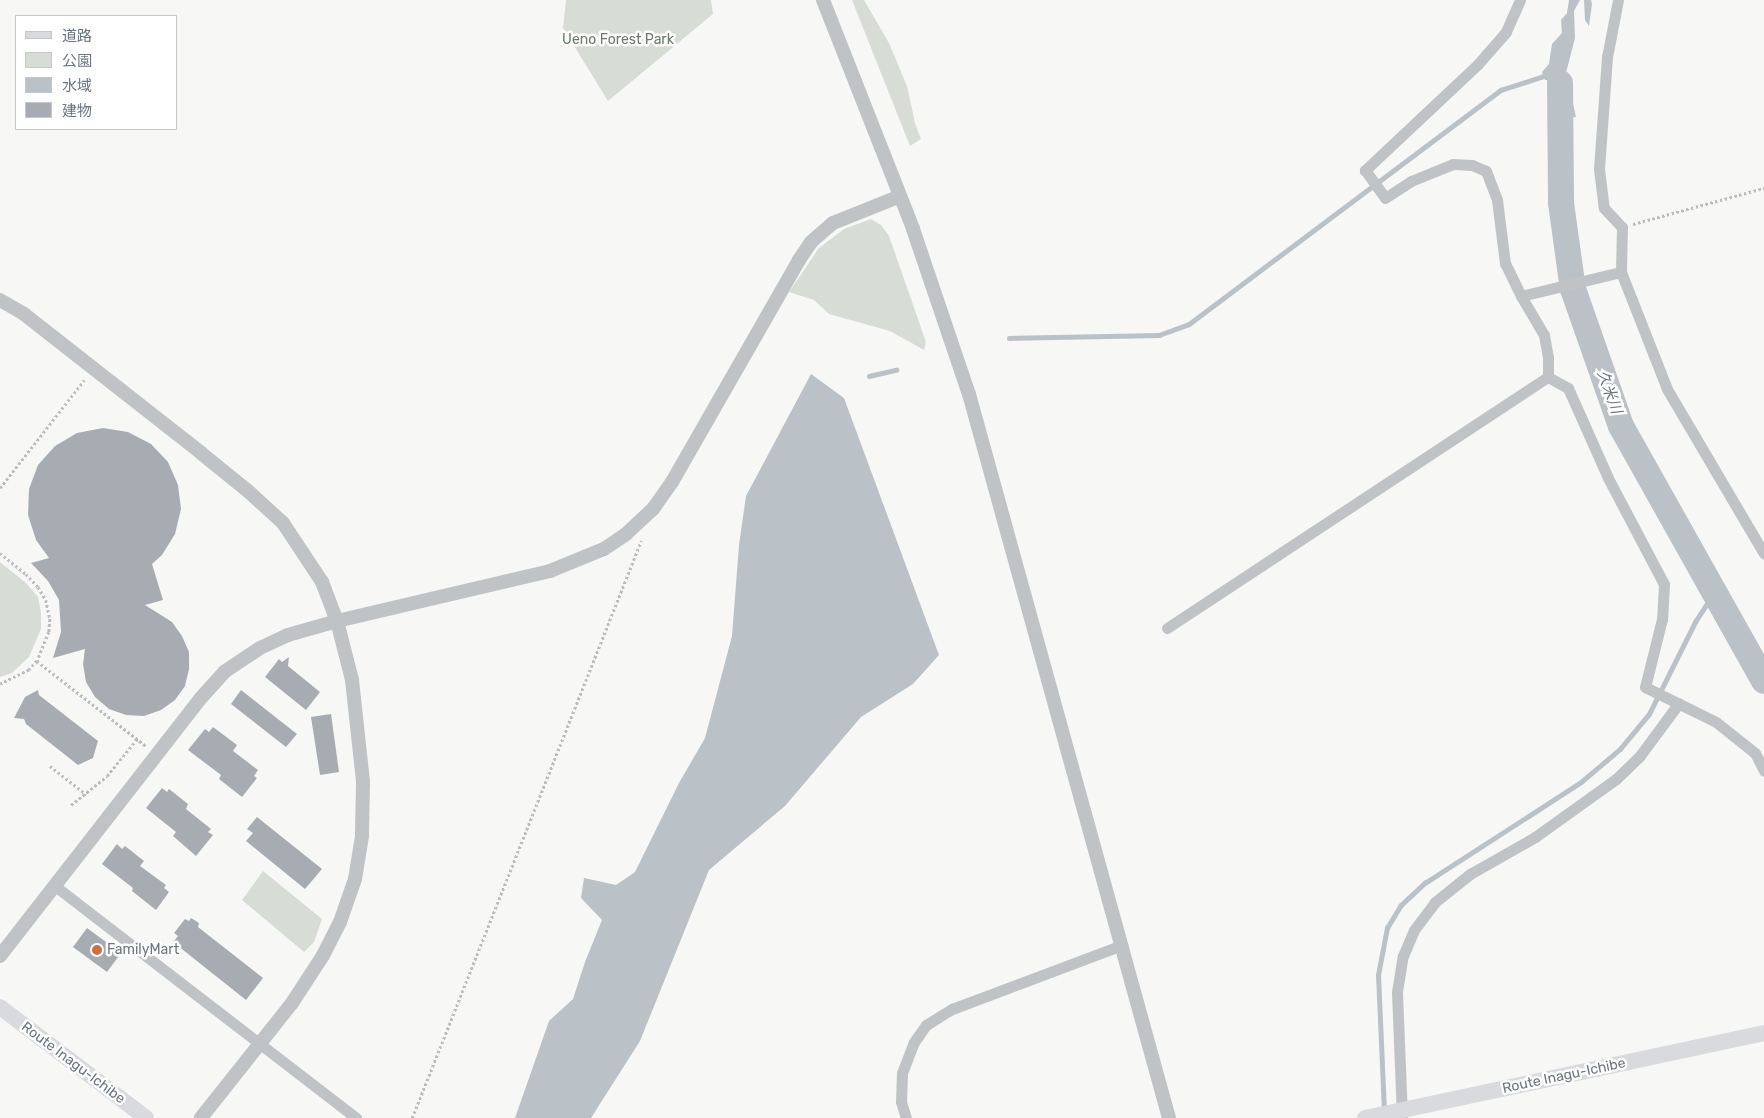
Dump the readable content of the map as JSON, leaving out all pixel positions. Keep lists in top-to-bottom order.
{
  "streets": {
    "main road": ["Route Inagu-Ichibe"]
  },
  "water": ["久米川"],
  "parks": ["Ueno Forest Park"],
  "places": ["FamilyMart"],
  "legend": [
    "道路",
    "公園",
    "水域",
    "建物"
  ]
}
